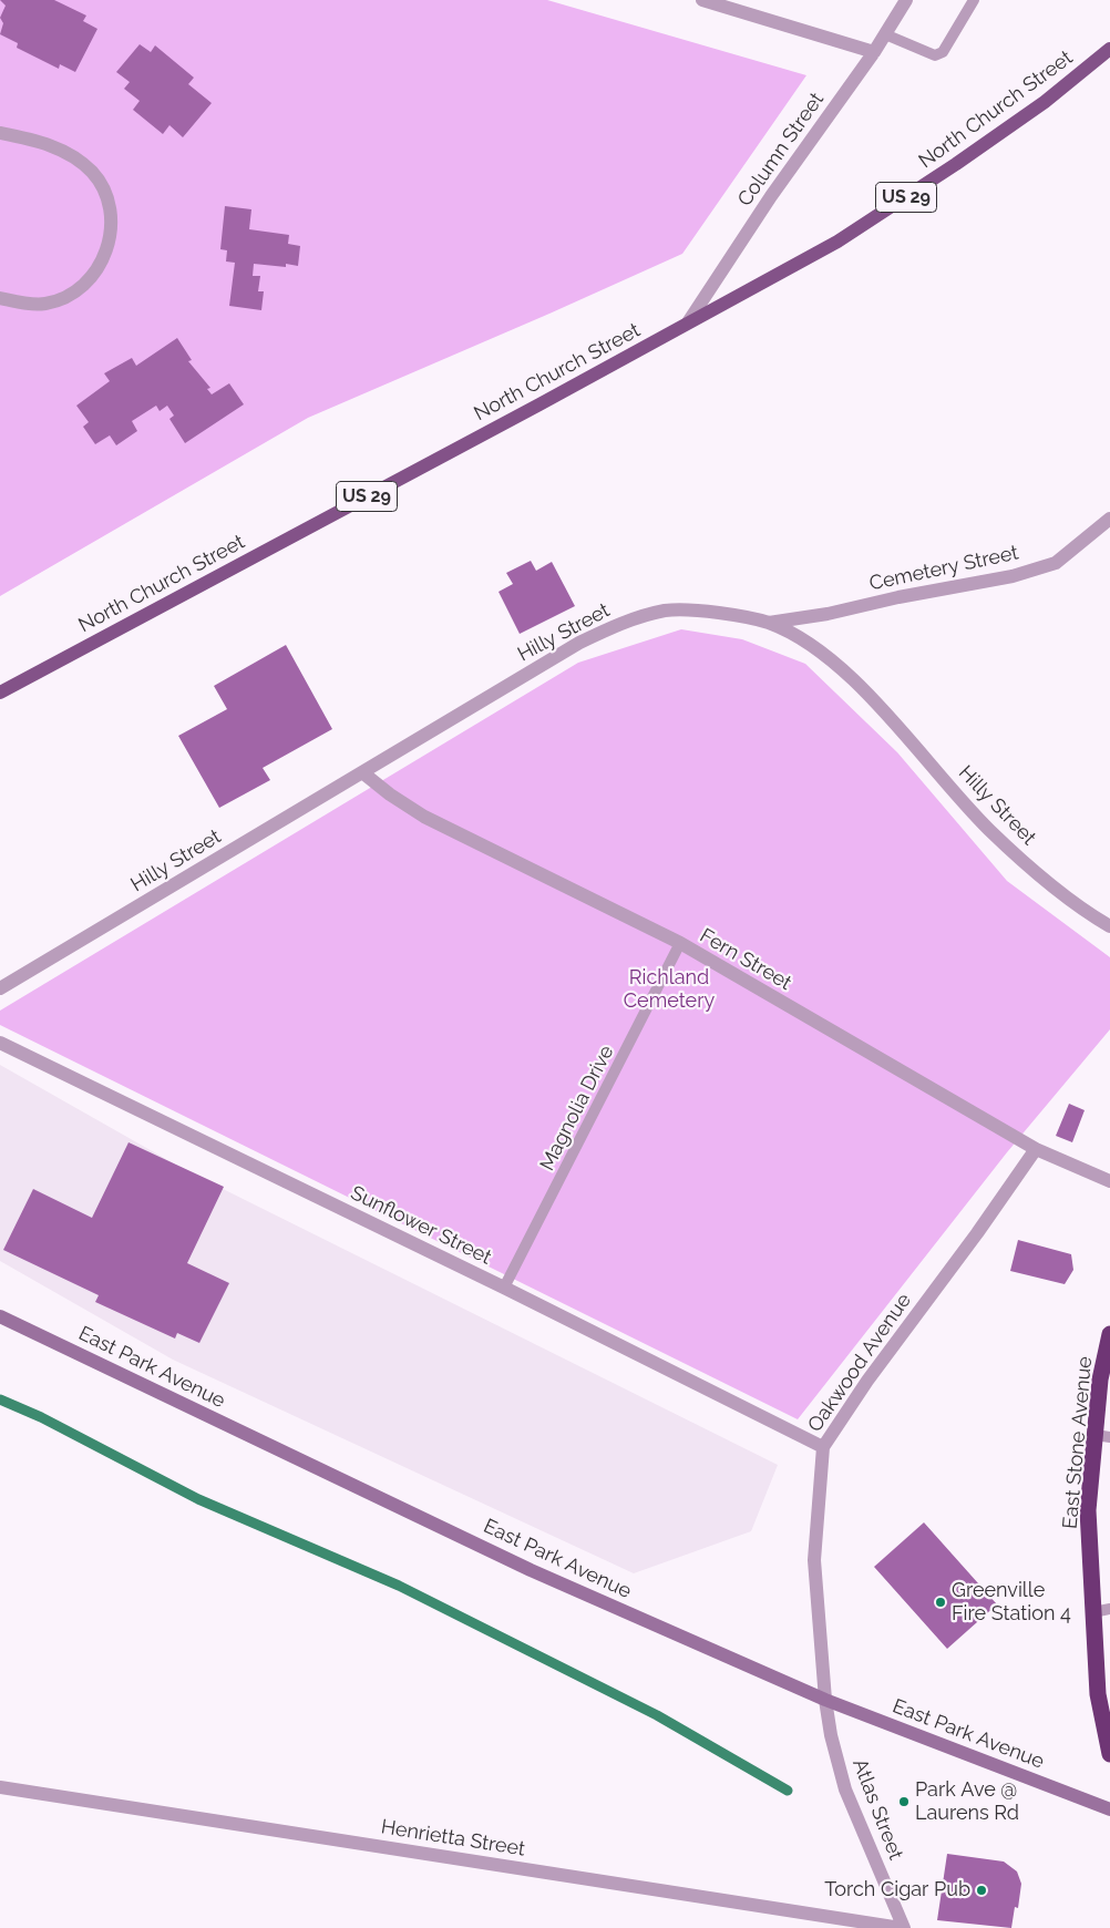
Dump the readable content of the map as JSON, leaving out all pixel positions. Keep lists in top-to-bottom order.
{
  "streets": {
    "highway": ["East Stone Avenue"],
    "main road": ["North Church Street", "US 29"],
    "street": [
      "Column Street",
      "Cemetery Street",
      "Hilly Street",
      "Fern Street",
      "Sunflower Street",
      "Oakwood Avenue",
      "East Park Avenue",
      "Atlas Street",
      "Henrietta Street"
    ],
    "lane": ["Magnolia Drive"]
  },
  "crossings": [
    ["North Church Street", "Column Street"],
    ["Cemetery Street", "Hilly Street"],
    ["Hilly Street", "Fern Street"],
    ["Fern Street", "Magnolia Drive"],
    ["Fern Street", "Oakwood Avenue"],
    ["Magnolia Drive", "Sunflower Street"],
    ["Sunflower Street", "Oakwood Avenue"],
    ["Oakwood Avenue", "East Park Avenue"],
    ["Oakwood Avenue", "Atlas Street"],
    ["East Park Avenue", "Atlas Street"],
    ["Atlas Street", "Henrietta Street"]
  ],
  "parks": ["Richland Cemetery"],
  "places": ["Greenville Fire Station 4", "Park Ave @ Laurens Rd", "Torch Cigar Pub"]
}
